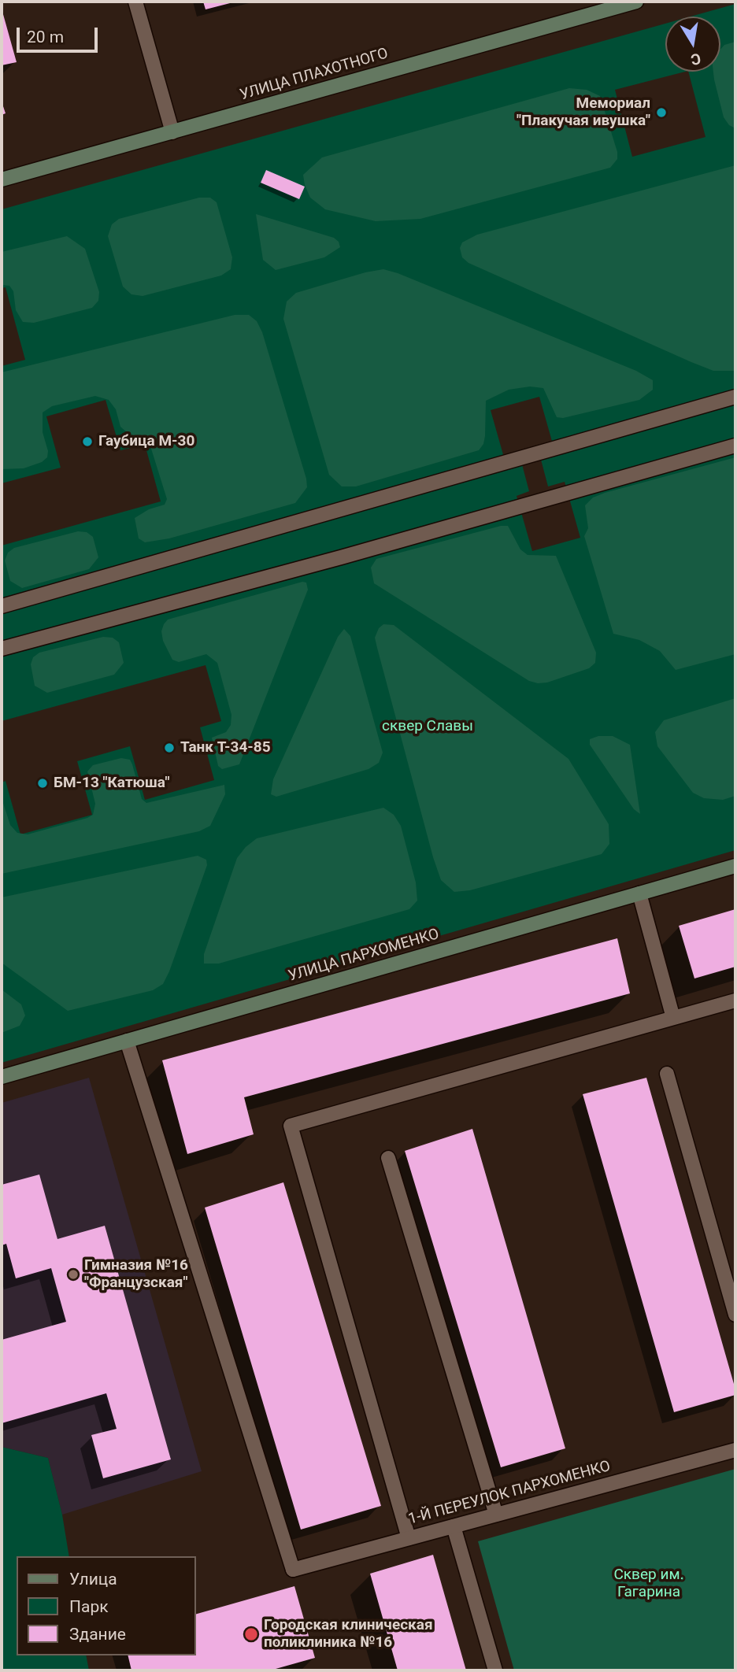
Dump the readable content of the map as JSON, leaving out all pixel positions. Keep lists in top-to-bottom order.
{
  "streets": {
    "street": ["УЛИЦА ПЛАХОТНОГО", "УЛИЦА ПАРХОМЕНКО", "1-Й ПЕРЕУЛОК ПАРХОМЕНКО"]
  },
  "crossings": [
    ["УЛИЦА ПАРХОМЕНКО", "1-Й ПЕРЕУЛОК ПАРХОМЕНКО"]
  ],
  "parks": ["сквер Славы", "Сквер им. Гагарина"],
  "places": [
    "Мемориал \"Плакучая ивушка\"",
    "Гаубица М-30",
    "Танк Т-34-85",
    "БМ-13 \"Катюша\"",
    "Гимназия №16 \"Французская\"",
    "Городская клиническая поликлиника №16"
  ],
  "legend": ["Улица", "Парк", "Здание"],
  "scale_bar": "20 m",
  "north": "bottom"
}
